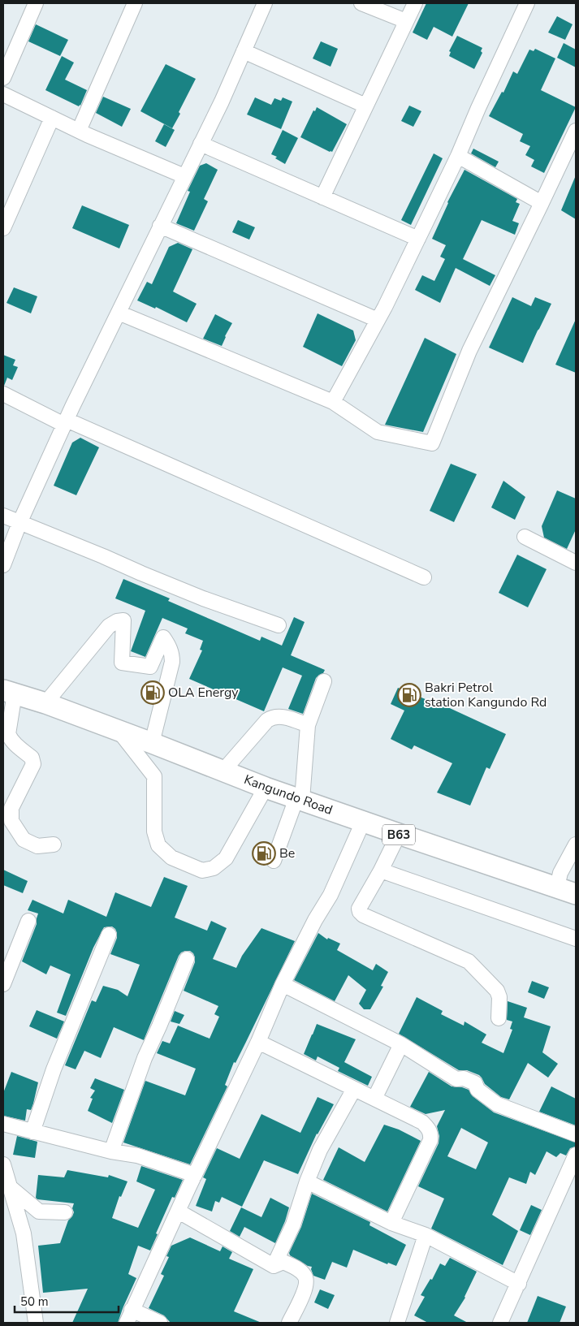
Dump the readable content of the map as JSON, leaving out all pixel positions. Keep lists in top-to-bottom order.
{
  "streets": {
    "highway": ["Kangundo Road", "B63"]
  },
  "places": {
    "fuel station": ["OLA Energy", "Bakri Petrol station Kangundo Rd", "Be"]
  },
  "scale_bar": "50 m"
}
